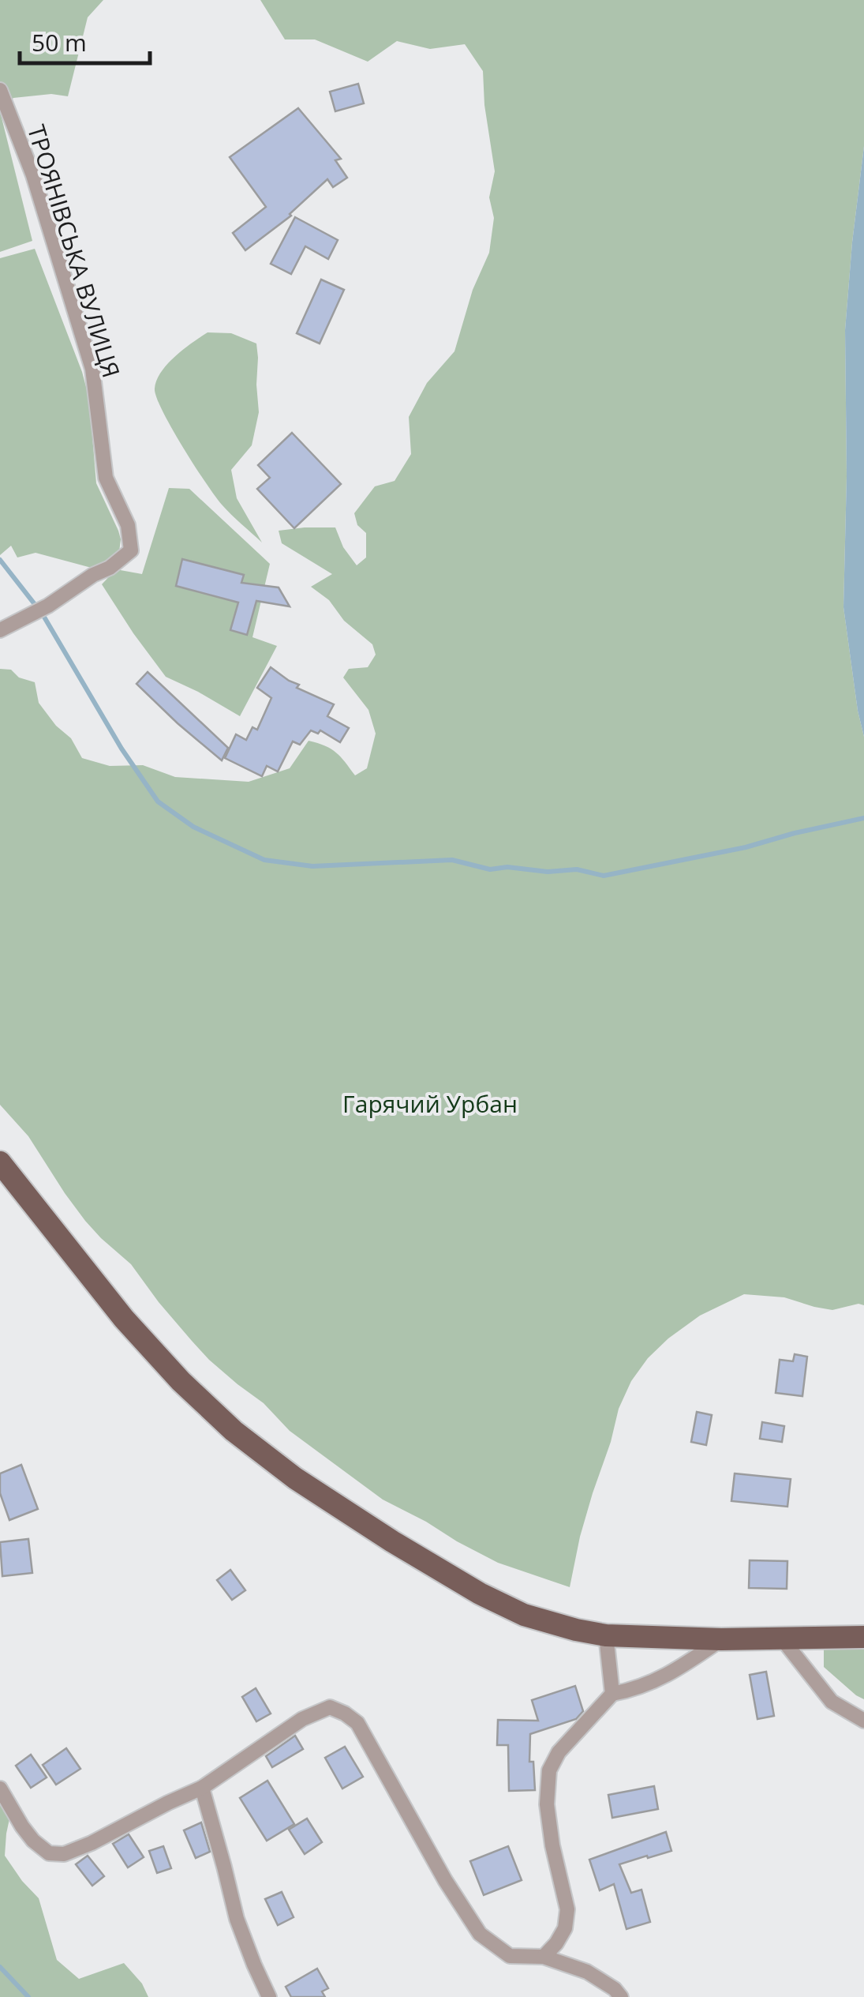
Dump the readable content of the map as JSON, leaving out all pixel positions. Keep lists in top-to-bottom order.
{
  "streets": {
    "street": ["ТРОЯНІВСЬКА ВУЛИЦЯ"]
  },
  "parks": ["Гарячий Урбан"],
  "scale_bar": "50 m"
}
